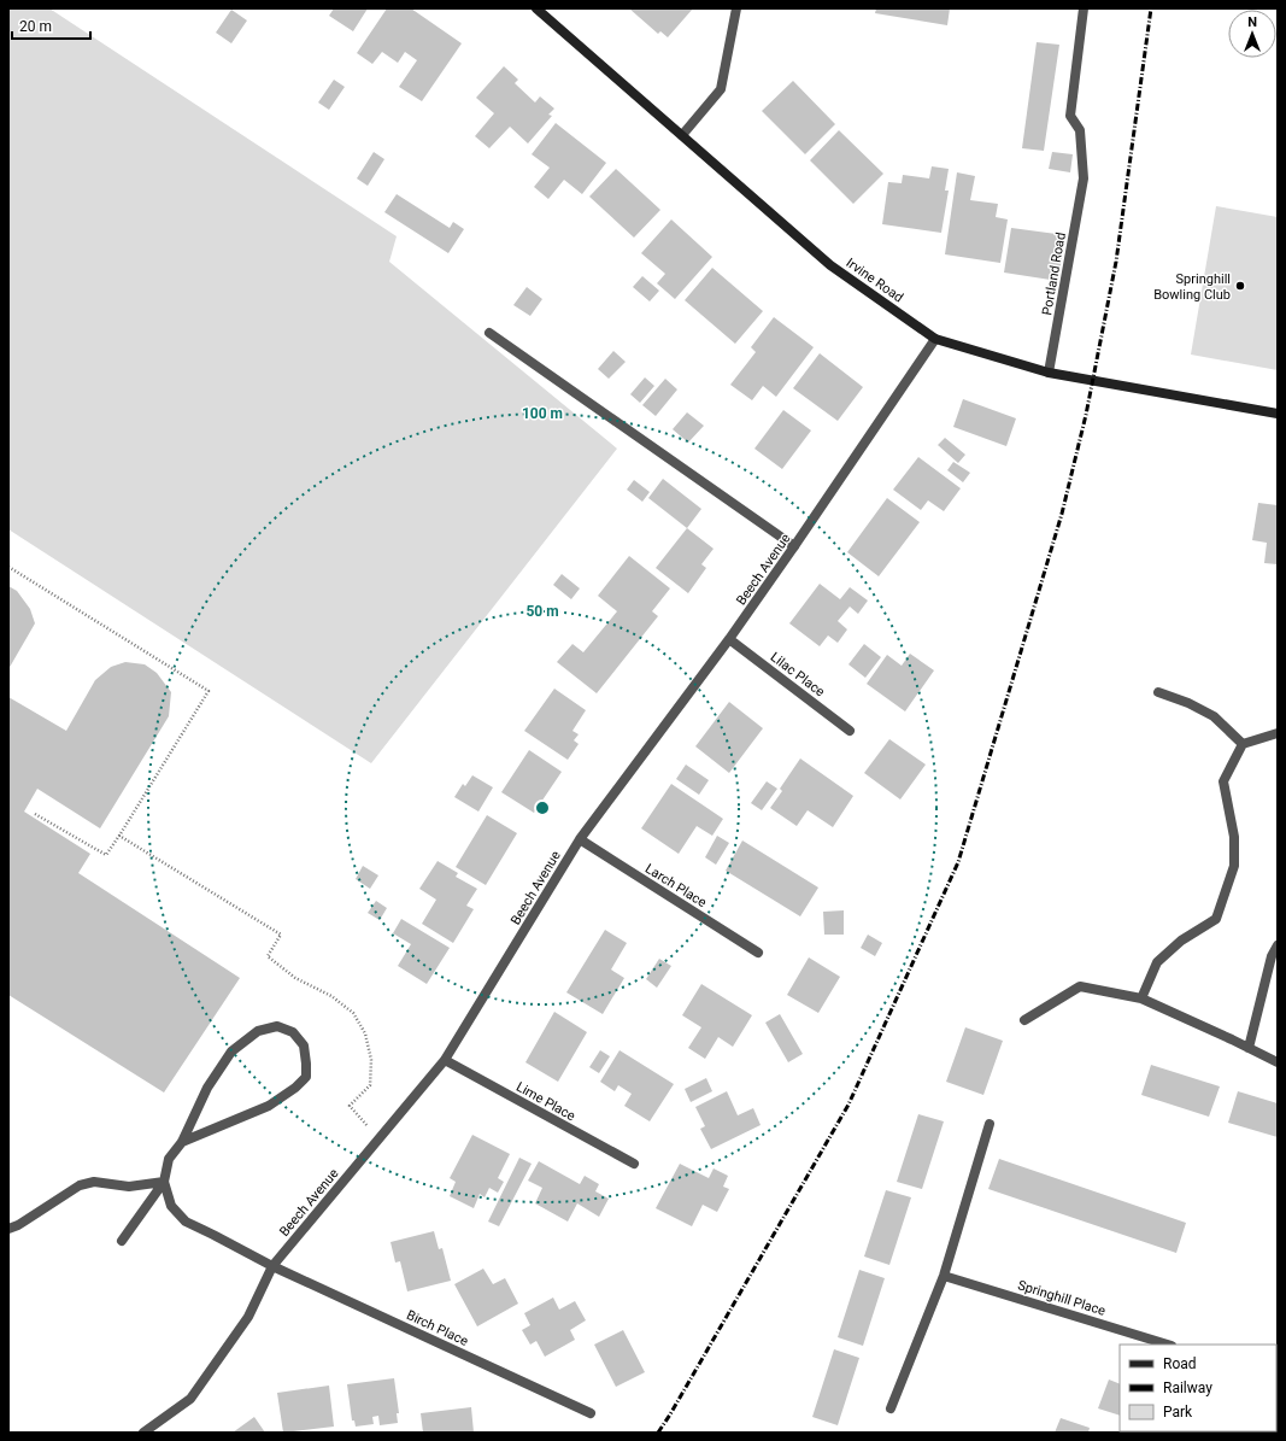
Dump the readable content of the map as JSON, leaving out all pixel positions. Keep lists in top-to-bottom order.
{
  "streets": {
    "main road": ["Irvine Road"],
    "street": [
      "Portland Road",
      "Beech Avenue",
      "Lilac Place",
      "Larch Place",
      "Lime Place",
      "Springhill Place",
      "Birch Place"
    ]
  },
  "crossings": [
    ["Portland Road", "Irvine Road"],
    ["Irvine Road", "Beech Avenue"],
    ["Beech Avenue", "Lilac Place"],
    ["Beech Avenue", "Larch Place"],
    ["Beech Avenue", "Lime Place"],
    ["Beech Avenue", "Birch Place"]
  ],
  "places": ["Springhill Bowling Club"],
  "legend": ["Road", "Railway", "Park"],
  "scale_bar": "20 m",
  "north": "top",
  "rings": ["100 m", "50 m"]
}
